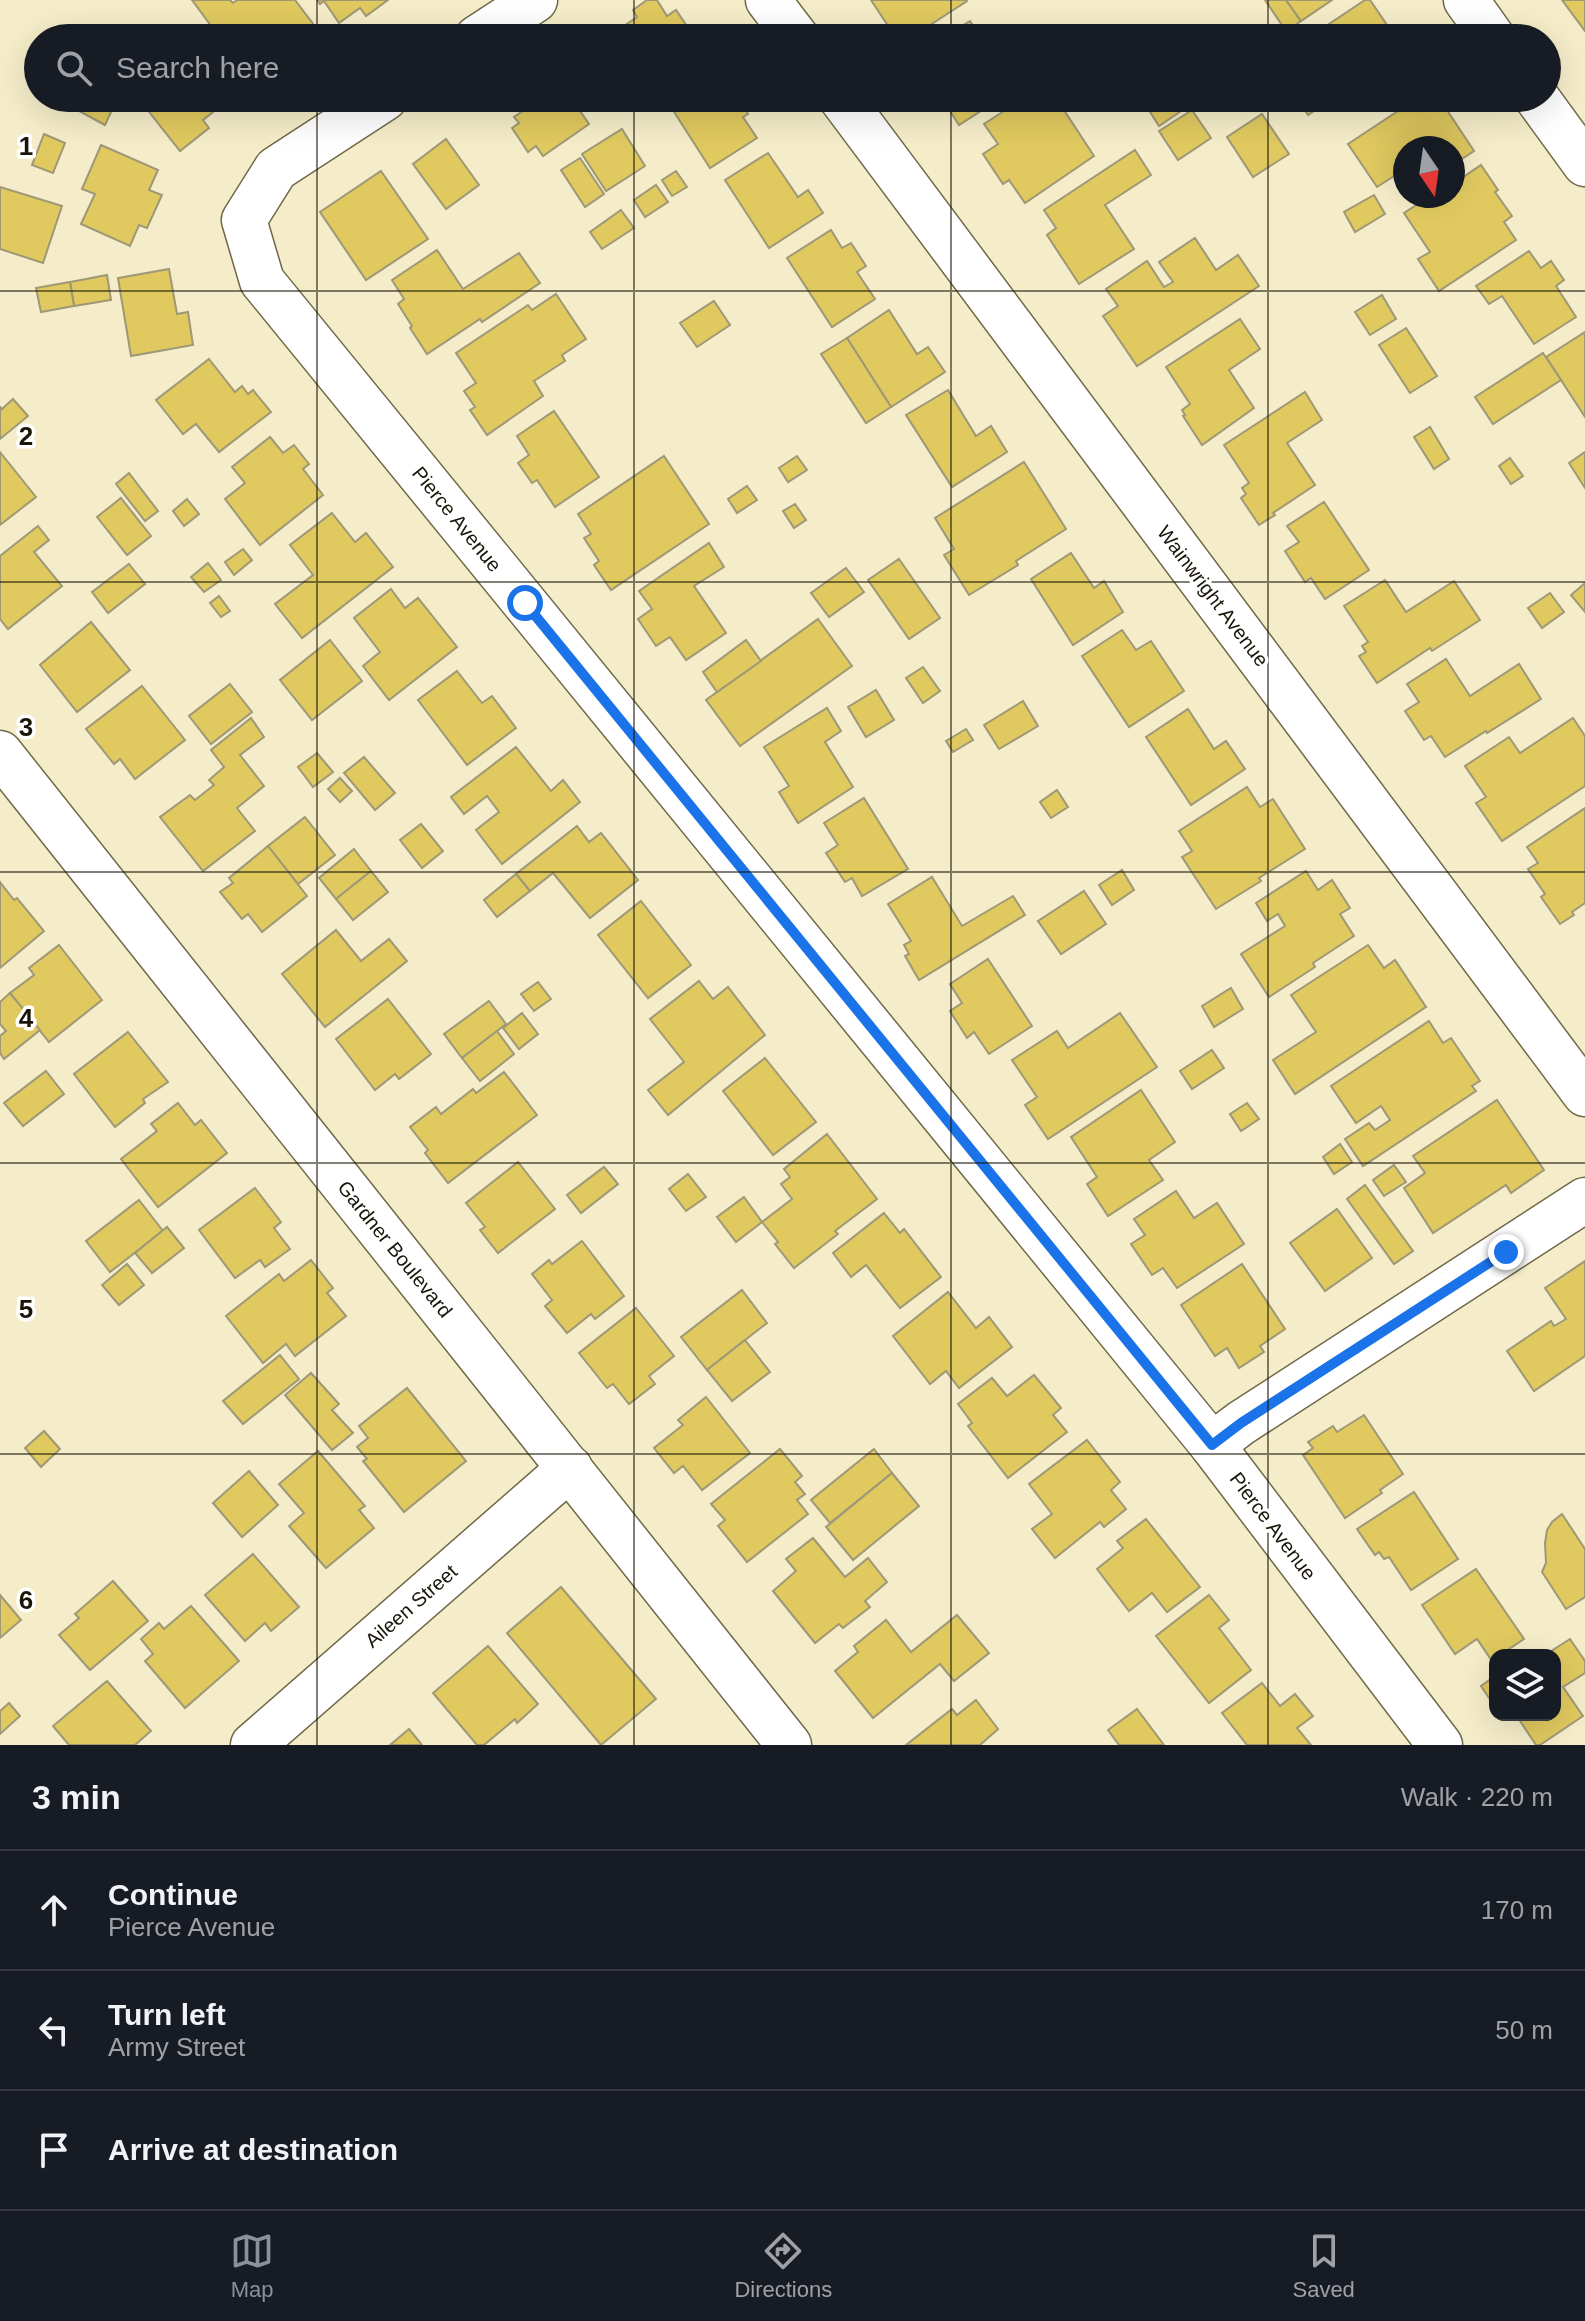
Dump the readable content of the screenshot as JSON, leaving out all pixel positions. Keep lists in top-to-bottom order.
{
  "streets": {
    "street": [
      "Pierce Avenue",
      "Wainwright Avenue",
      "Gardner Boulevard",
      "Aileen Street"
    ]
  },
  "crossings": [
    ["Gardner Boulevard", "Aileen Street"]
  ],
  "north": "bottom",
  "page": {
    "search": "Search here",
    "heading": ["3 min", "Walk · 220 m"],
    "list": [
      ["Continue", "Pierce Avenue", "170 m"],
      ["Turn left", "Army Street", "50 m"],
      "Arrive at destination"
    ],
    "nav": ["Map", "Directions", "Saved"]
  },
  "grid": {
    "rows": [
      "1",
      "2",
      "3",
      "4",
      "5",
      "6"
    ]
  }
}
